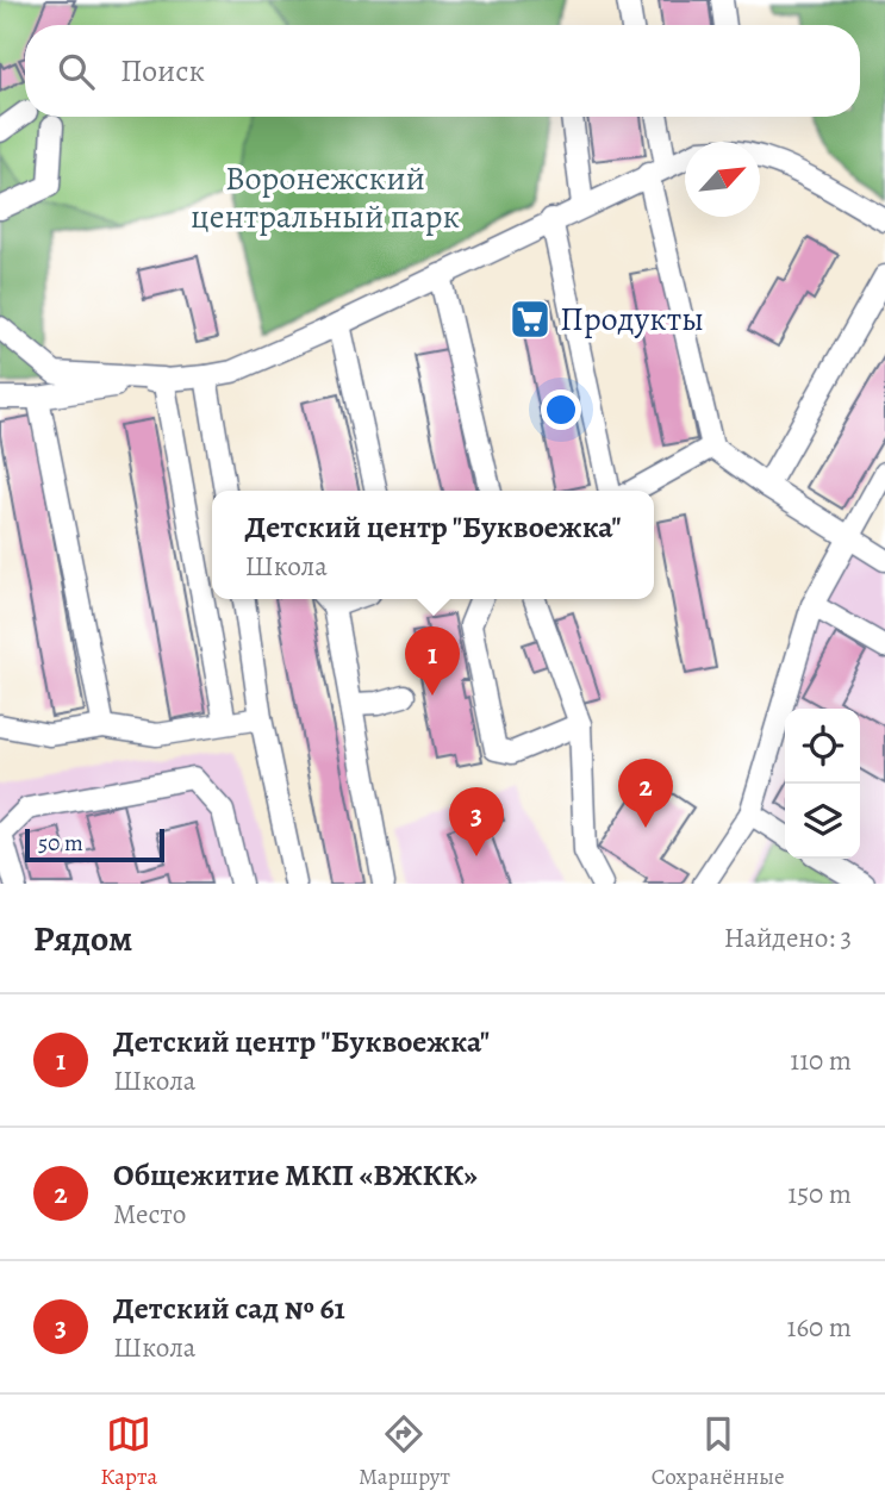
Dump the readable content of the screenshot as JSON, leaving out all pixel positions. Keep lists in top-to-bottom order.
{
  "parks": ["Воронежский центральный парк"],
  "places": {
    "supermarket": ["Продукты"]
  },
  "scale_bar": "50 m",
  "north": "top right",
  "page": {
    "search": "Поиск",
    "popup": ["Детский центр \"Буквоежка\"", "Школа"],
    "pins": ["1", "2", "3"],
    "scale": "50 m",
    "heading": ["Рядом", "Найдено: 3"],
    "list": [
      {
        "mark": "1",
        "name": "Детский центр \"Буквоежка\"",
        "note": "Школа",
        "value": "110 m"
      },
      {
        "mark": "2",
        "name": "Общежитие МКП «ВЖКК»",
        "note": "Место",
        "value": "150 m"
      },
      {
        "mark": "3",
        "name": "Детский сад № 61",
        "note": "Школа",
        "value": "160 m"
      }
    ],
    "nav": ["Карта", "Маршрут", "Сохранённые"]
  }
}
